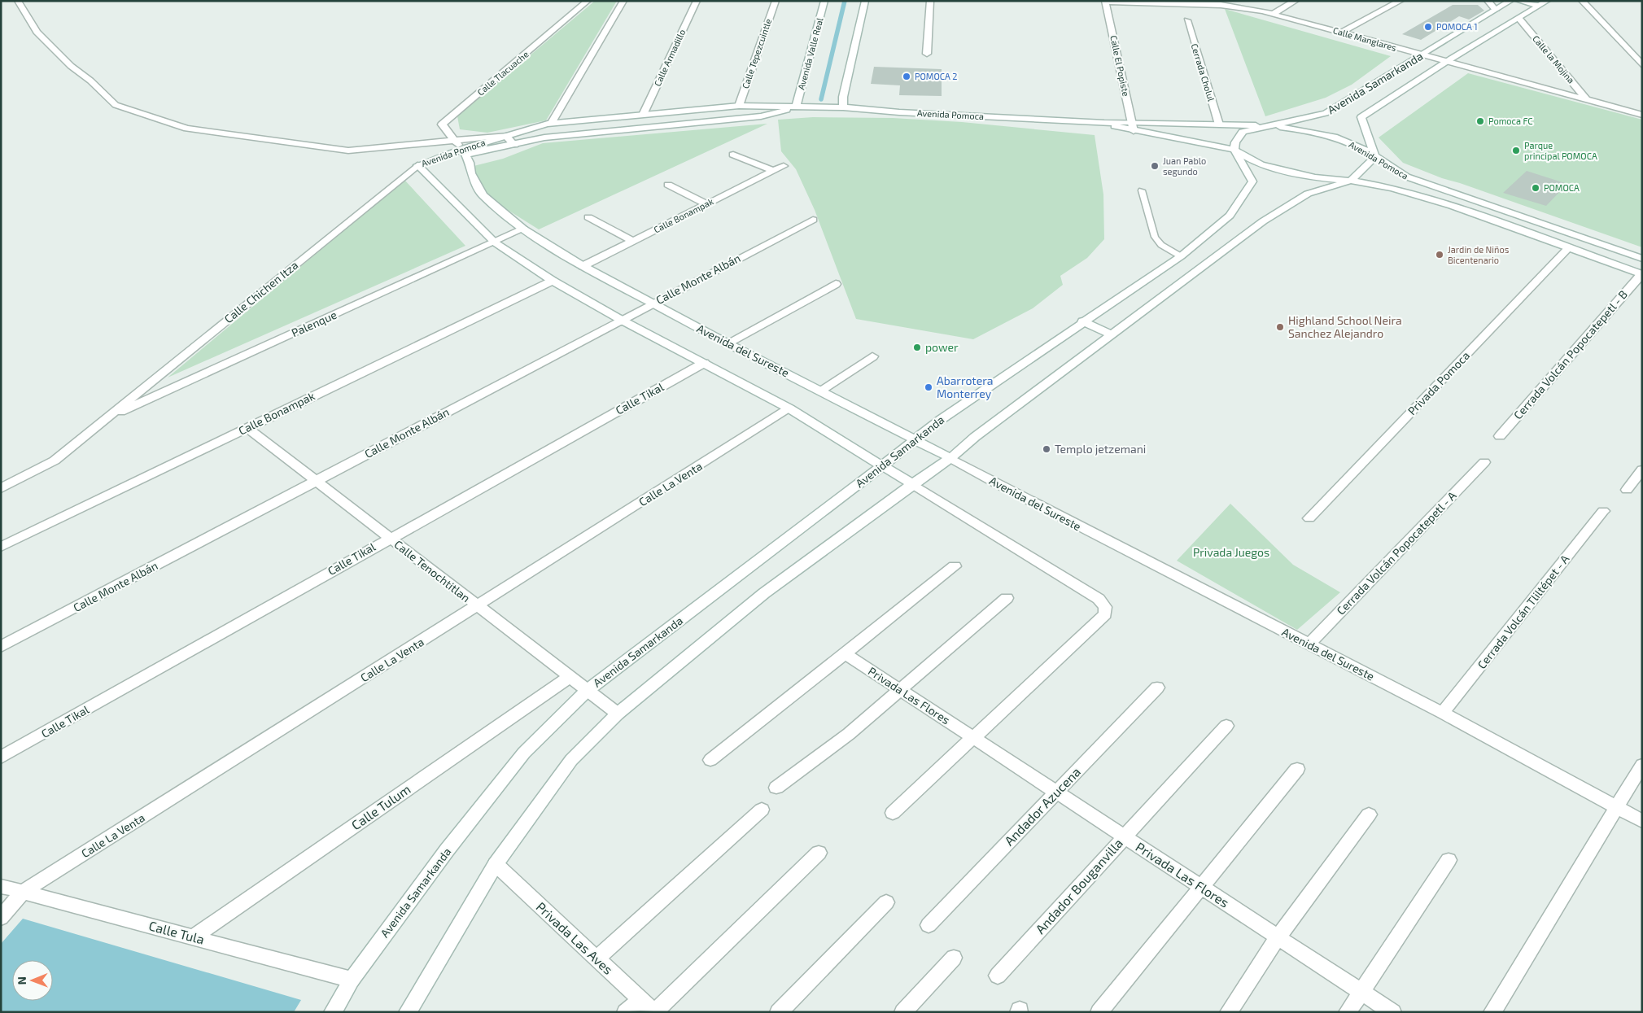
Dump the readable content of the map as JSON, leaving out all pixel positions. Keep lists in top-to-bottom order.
{
  "streets": {
    "street": [
      "Calle Manglares",
      "Calle Tepezcuintle",
      "Avenida Valle Real",
      "Calle Armadillo",
      "Calle la Mojina",
      "Calle El Popiste",
      "Cerrada Cholul",
      "Calle Tlacuache",
      "Avenida Samarkanda",
      "Avenida Pomoca",
      "Calle Bonampak",
      "Calle Monte Albán",
      "Calle Chichen Itza",
      "Palenque",
      "Avenida del Sureste",
      "Cerrada Volcán Popocatepetl - B",
      "Privada Pomoca",
      "Calle Tikal",
      "Calle La Venta",
      "Cerrada Volcán Popocatepetl - A",
      "Calle Tenochtitlan",
      "Cerrada Volcán Tliltépet - A",
      "Privada Las Flores",
      "Andador Azucena",
      "Calle Tulum",
      "Andador Bouganvilla",
      "Calle Tula",
      "Privada Las Aves"
    ]
  },
  "crossings": [
    ["Calle Manglares", "Calle la Mojina"],
    ["Calle Manglares", "Calle El Popiste"],
    ["Calle Manglares", "Avenida Samarkanda"],
    ["Calle Tepezcuintle", "Avenida Pomoca"],
    ["Avenida Valle Real", "Avenida Pomoca"],
    ["Calle Armadillo", "Avenida Pomoca"],
    ["Calle la Mojina", "Avenida Samarkanda"],
    ["Calle El Popiste", "Avenida Pomoca"],
    ["Cerrada Cholul", "Avenida Pomoca"],
    ["Calle Tlacuache", "Avenida Pomoca"],
    ["Calle Tlacuache", "Avenida del Sureste"],
    ["Avenida Samarkanda", "Avenida Pomoca"],
    ["Avenida Samarkanda", "Avenida del Sureste"],
    ["Avenida Samarkanda", "Calle Tenochtitlan"],
    ["Avenida Samarkanda", "Calle Tula"],
    ["Avenida Pomoca", "Calle Chichen Itza"],
    ["Avenida Pomoca", "Avenida del Sureste"],
    ["Avenida Pomoca", "Cerrada Volcán Popocatepetl - B"],
    ["Avenida Pomoca", "Privada Pomoca"],
    ["Calle Bonampak", "Avenida del Sureste"],
    ["Calle Bonampak", "Calle Tenochtitlan"],
    ["Calle Monte Albán", "Avenida del Sureste"],
    ["Calle Monte Albán", "Calle Tenochtitlan"],
    ["Calle Chichen Itza", "Palenque"],
    ["Palenque", "Avenida del Sureste"],
    ["Avenida del Sureste", "Cerrada Volcán Popocatepetl - A"],
    ["Avenida del Sureste", "Cerrada Volcán Tliltépet - A"],
    ["Calle Tikal", "Calle Tenochtitlan"],
    ["Calle La Venta", "Calle Tenochtitlan"],
    ["Calle La Venta", "Calle Tula"],
    ["Calle Tenochtitlan", "Calle Tulum"],
    ["Privada Las Flores", "Andador Azucena"],
    ["Privada Las Flores", "Andador Bouganvilla"],
    ["Calle Tulum", "Calle Tula"]
  ],
  "parks": ["Privada Juegos"],
  "places": [
    "POMOCA 1",
    "POMOCA 2",
    "Pomoca FC",
    "Parque principal POMOCA",
    "Juan Pablo segundo",
    "POMOCA",
    "Jardin de Niños Bicentenario",
    "Highland School Neira Sanchez Alejandro",
    "power",
    "Abarrotera Monterrey",
    "Templo jetzemani"
  ],
  "north": "left"
}
